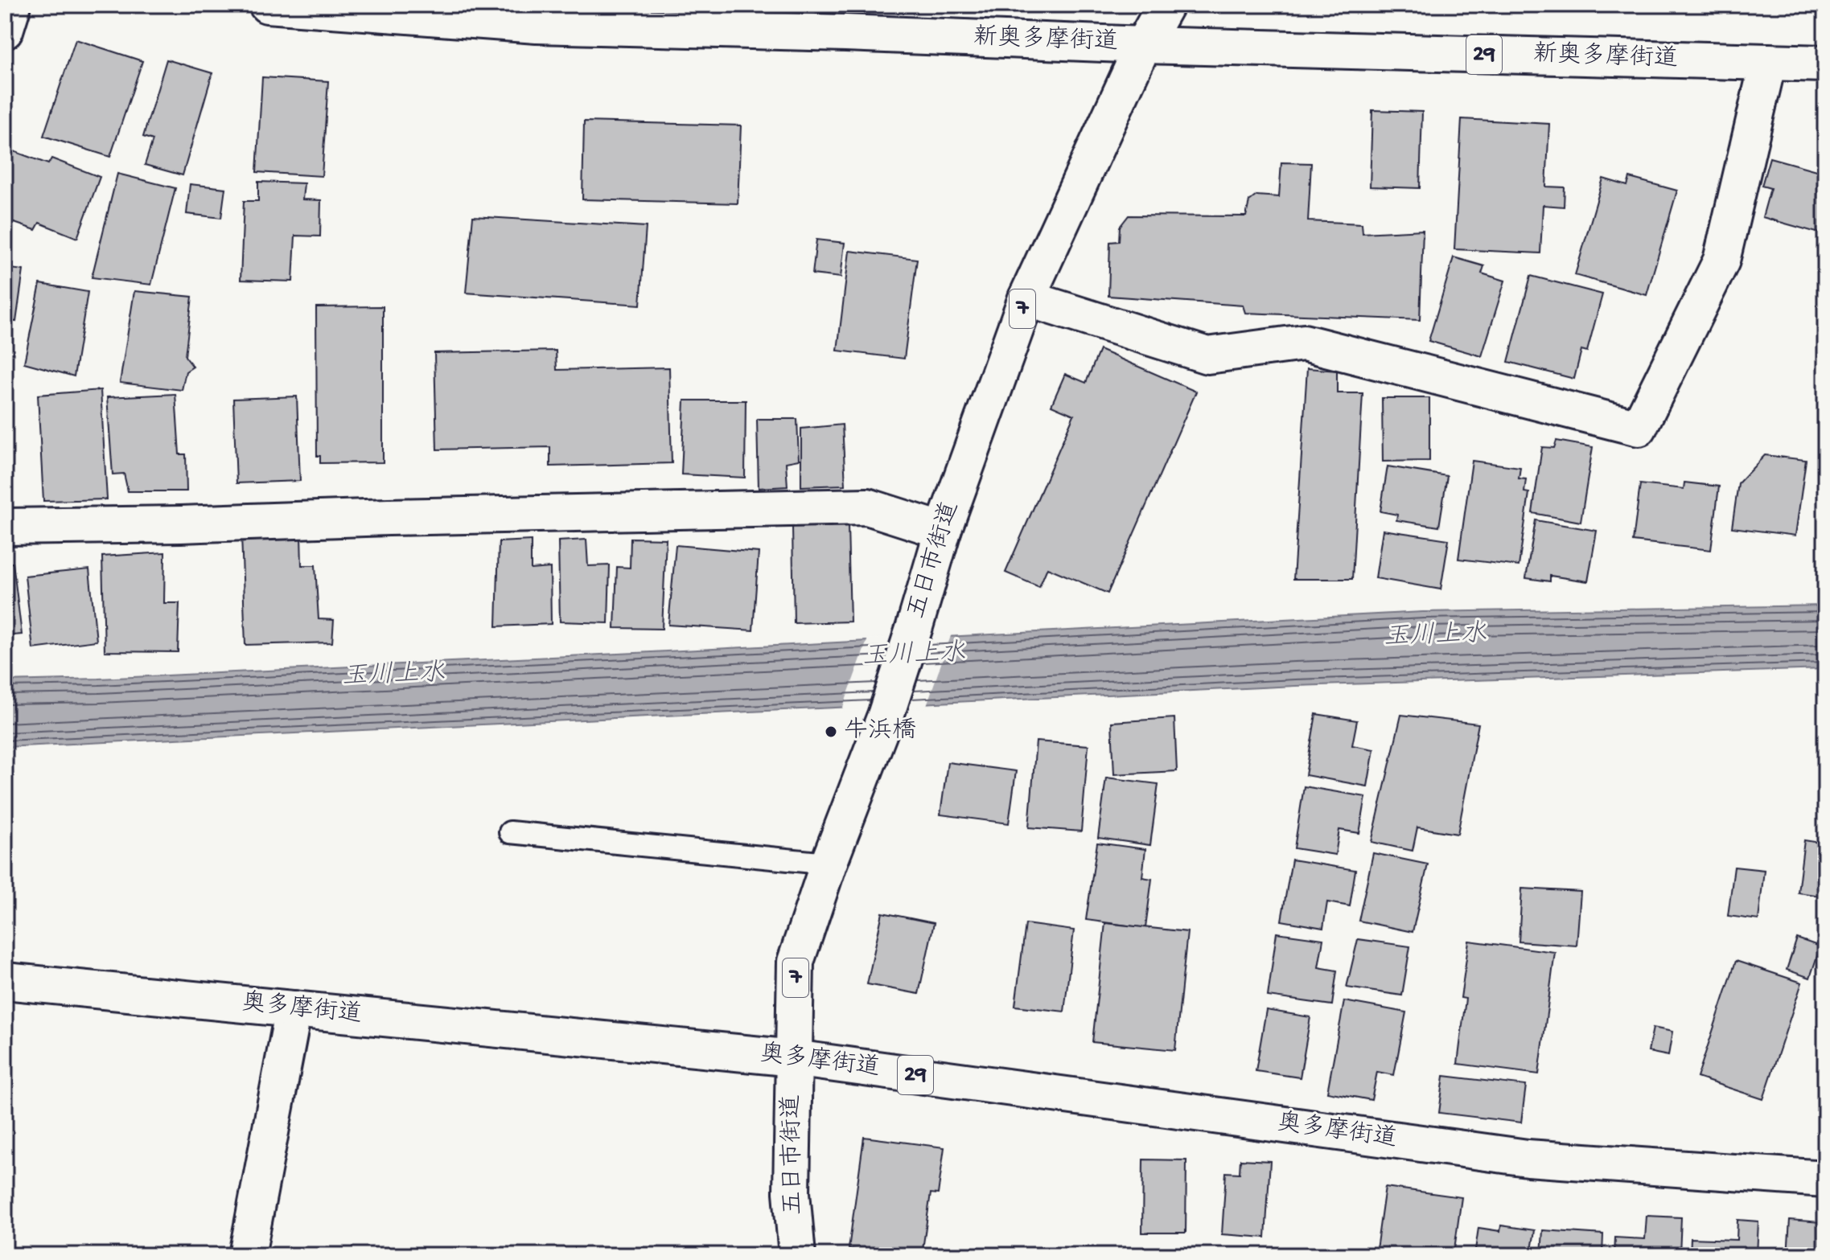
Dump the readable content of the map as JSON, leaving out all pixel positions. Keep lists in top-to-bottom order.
{
  "streets": {
    "main road": [
      "新奥多摩街道",
      "29",
      "7",
      "五日市街道",
      "奥多摩街道"
    ]
  },
  "crossings": [
    ["新奥多摩街道", "五日市街道"],
    ["五日市街道", "奥多摩街道"]
  ],
  "water": ["玉川上水"],
  "places": ["牛浜橋"]
}
